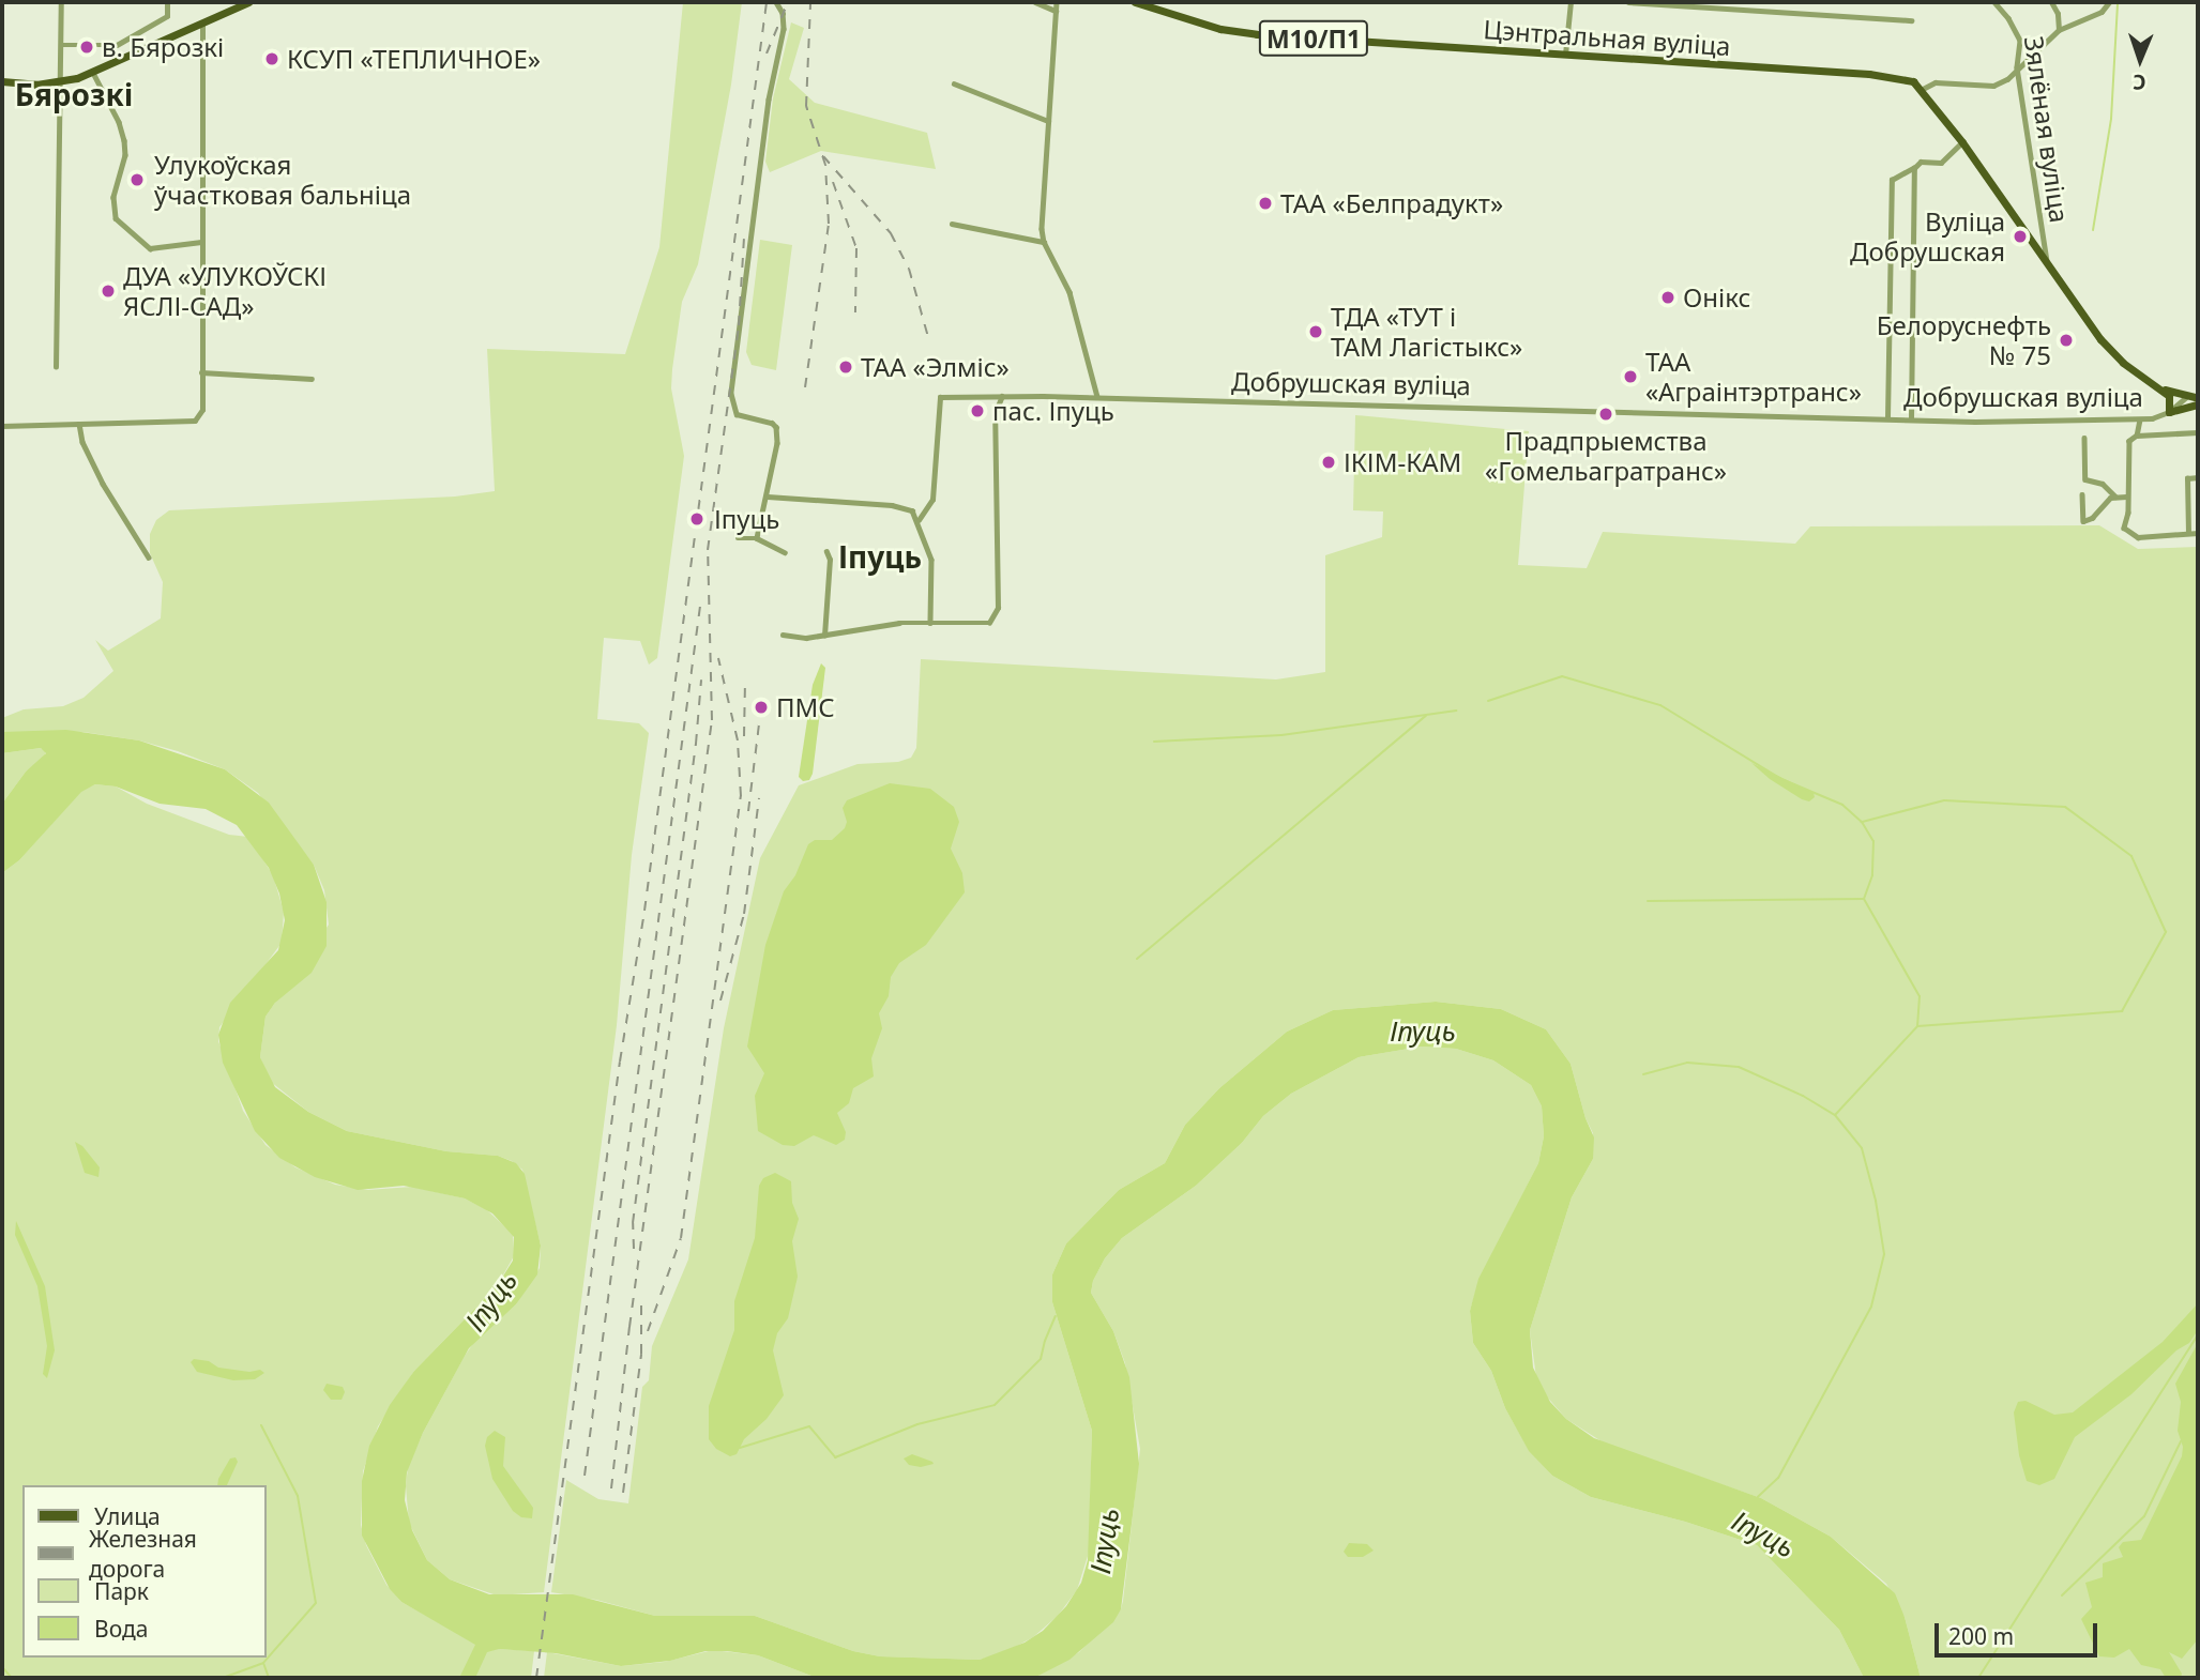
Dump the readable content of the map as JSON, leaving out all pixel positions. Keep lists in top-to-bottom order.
{
  "streets": {
    "main road": ["Цэнтральная вуліца", "М10/П1"],
    "street": ["Зялёная вуліца", "Добрушская вуліца"]
  },
  "crossings": [
    ["Цэнтральная вуліца", "М10/П1"]
  ],
  "districts": ["Бярозкі", "Іпуць"],
  "water": ["Іпуць"],
  "places": [
    "в. Бярозкі",
    "КСУП «ТЕПЛИЧНОЕ»",
    "Улукоўская ўчастковая бальніца",
    "ТАА «Белпрадукт»",
    "Вуліца Добрушская",
    "ДУА «УЛУКОЎСКІ ЯСЛІ-САД»",
    "Онікс",
    "ТДА «ТУТ і ТАМ Лагістыкс»",
    "Белоруснефть № 75",
    "ТАА «Элміс»",
    "ТАА «Аграінтэртранс»",
    "пас. Іпуць",
    "Прадпрыемства «Гомельагратранс»",
    "ІКІМ-КАМ",
    "Іпуць",
    "ПМС"
  ],
  "legend": [
    "Улица",
    "Железная дорога",
    "Парк",
    "Вода"
  ],
  "scale_bar": "200 m",
  "north": "bottom"
}
